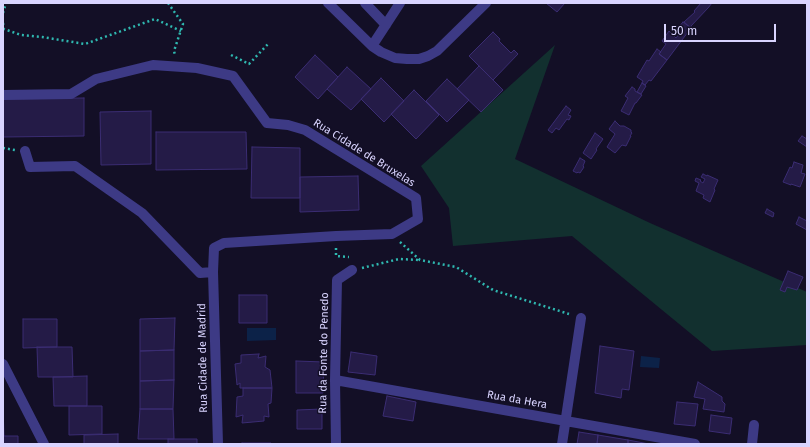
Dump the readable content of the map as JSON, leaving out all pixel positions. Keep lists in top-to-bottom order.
{
  "streets": {
    "street": [
      "Rua Cidade de Bruxelas",
      "Rua da Fonte do Penedo",
      "Rua Cidade de Madrid",
      "Rua da Hera"
    ]
  },
  "crossings": [
    ["Rua Cidade de Bruxelas", "Rua Cidade de Madrid"],
    ["Rua da Fonte do Penedo", "Rua da Hera"]
  ],
  "scale_bar": "50 m"
}
